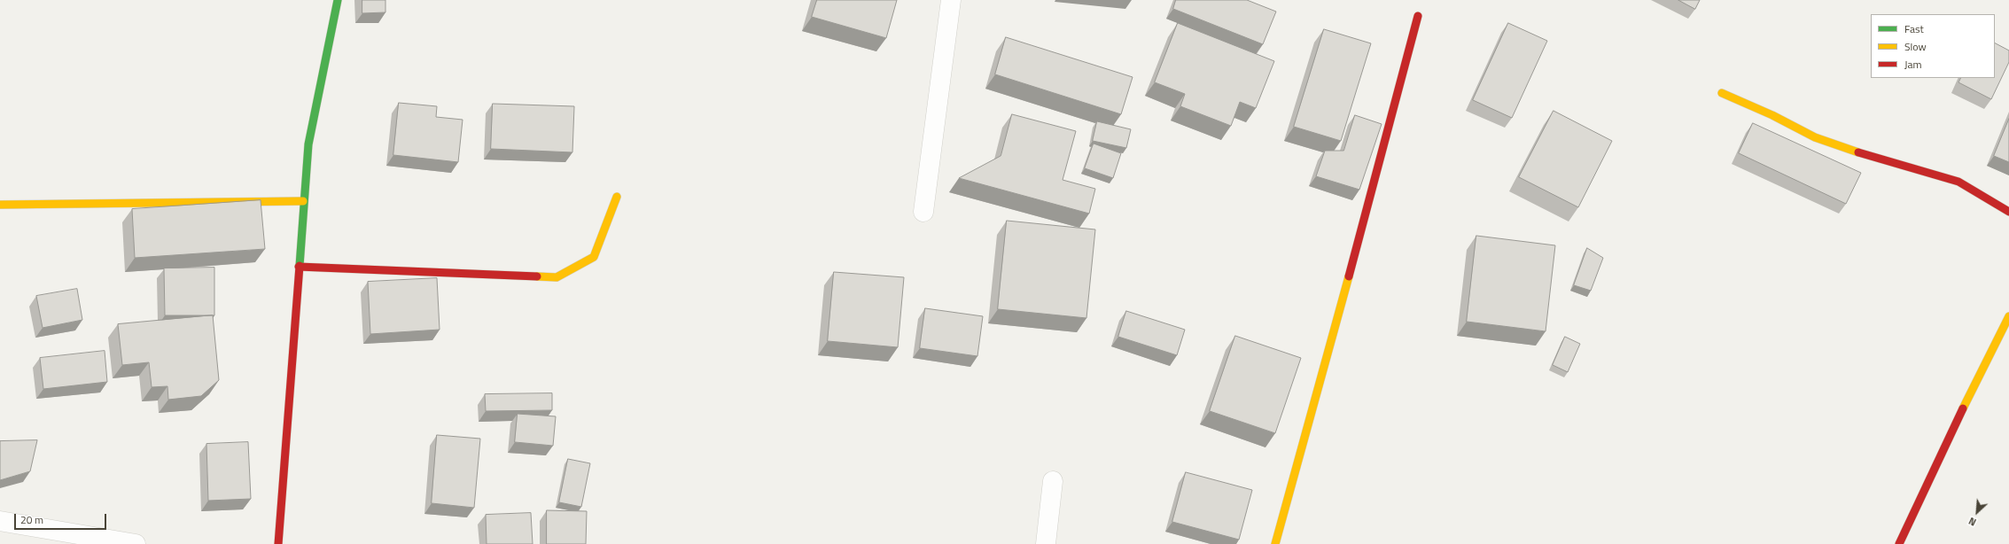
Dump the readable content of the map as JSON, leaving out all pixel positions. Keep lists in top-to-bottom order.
{
  "legend": ["Fast", "Slow", "Jam"],
  "scale_bar": "20 m",
  "north": "bottom left"
}
